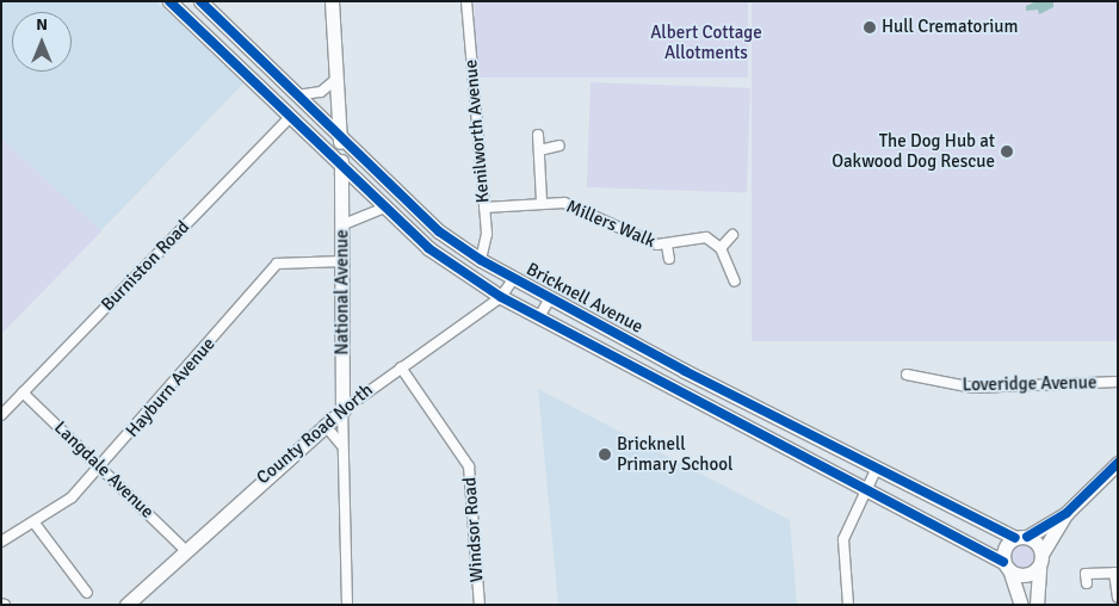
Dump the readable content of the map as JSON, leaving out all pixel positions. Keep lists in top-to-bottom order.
{
  "streets": {
    "street": [
      "Kenilworth Avenue",
      "Millers Walk",
      "Burniston Road",
      "National Avenue",
      "Bricknell Avenue",
      "Loveridge Avenue",
      "Hayburn Avenue",
      "County Road North",
      "Langdale Avenue",
      "Windsor Road"
    ]
  },
  "crossings": [
    ["Kenilworth Avenue", "Millers Walk"],
    ["Kenilworth Avenue", "Bricknell Avenue"],
    ["Burniston Road", "Langdale Avenue"],
    ["National Avenue", "Bricknell Avenue"],
    ["National Avenue", "Hayburn Avenue"],
    ["National Avenue", "County Road North"],
    ["Bricknell Avenue", "County Road North"],
    ["Hayburn Avenue", "Langdale Avenue"],
    ["County Road North", "Langdale Avenue"],
    ["County Road North", "Windsor Road"]
  ],
  "parks": ["Albert Cottage Allotments"],
  "places": ["Hull Crematorium", "The Dog Hub at Oakwood Dog Rescue", "Bricknell Primary School"],
  "north": "top"
}
